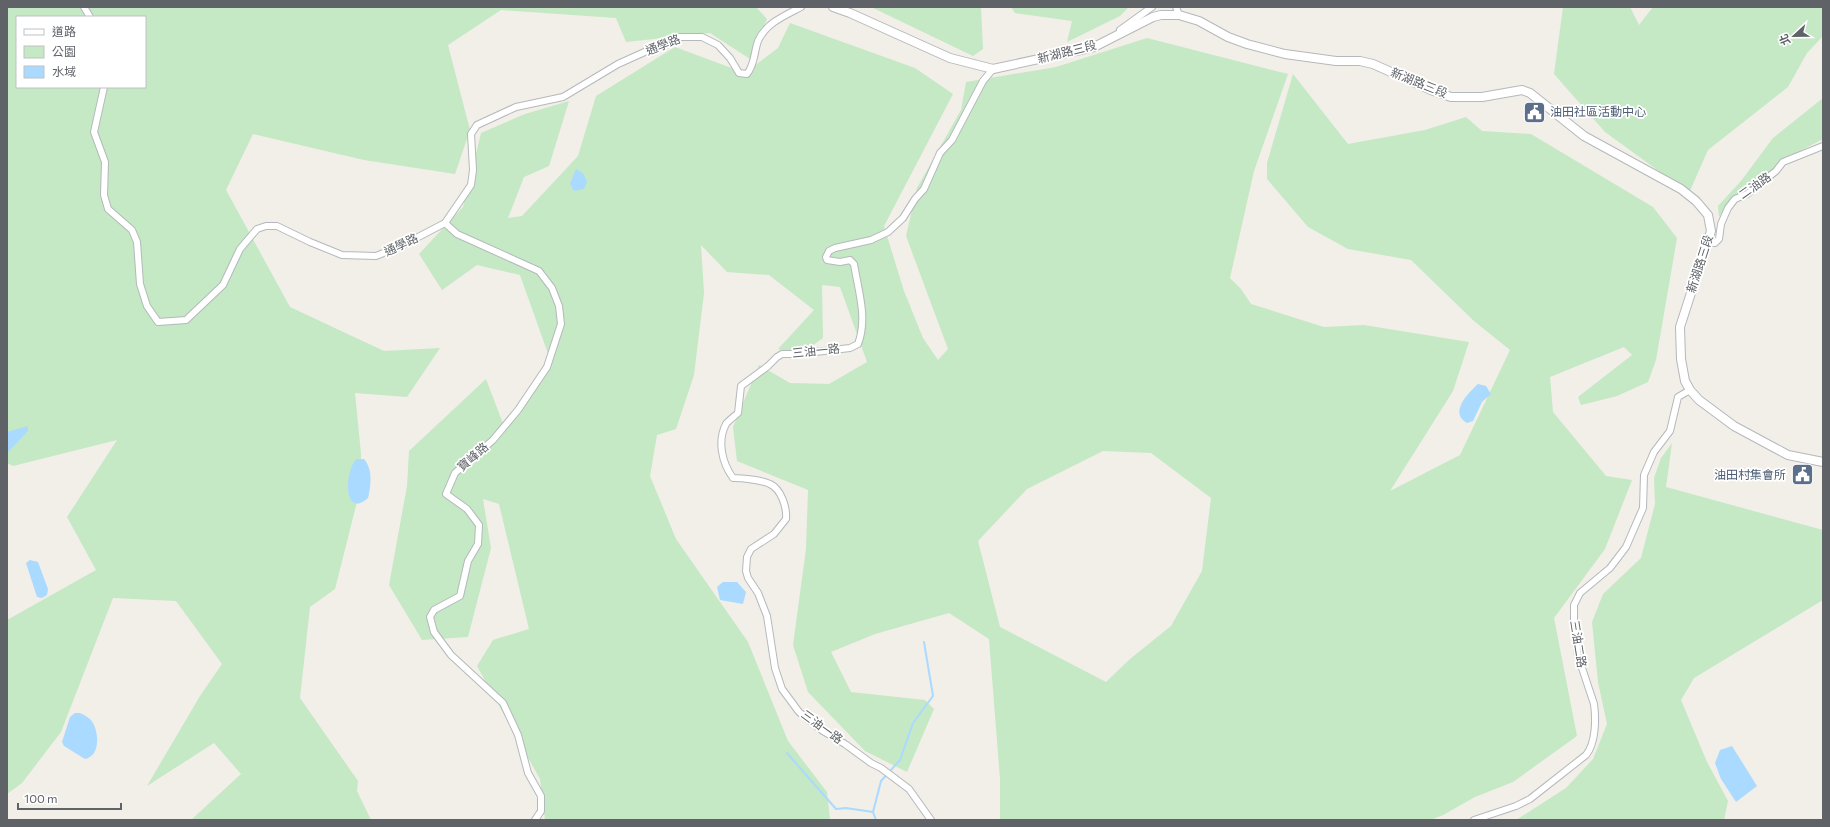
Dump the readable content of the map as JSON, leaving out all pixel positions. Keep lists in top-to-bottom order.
{
  "streets": {
    "street": [
      "通學路",
      "新湖路三段",
      "二油路",
      "三油一路",
      "寶峰路",
      "三油二路"
    ]
  },
  "crossings": [
    ["通學路", "寶峰路"],
    ["新湖路三段", "二油路"],
    ["新湖路三段", "三油一路"],
    ["新湖路三段", "三油二路"]
  ],
  "places": {
    "public building": ["油田社區活動中心", "油田村集會所"]
  },
  "legend": ["道路", "公園", "水域"],
  "scale_bar": "100 m",
  "north": "left"
}
